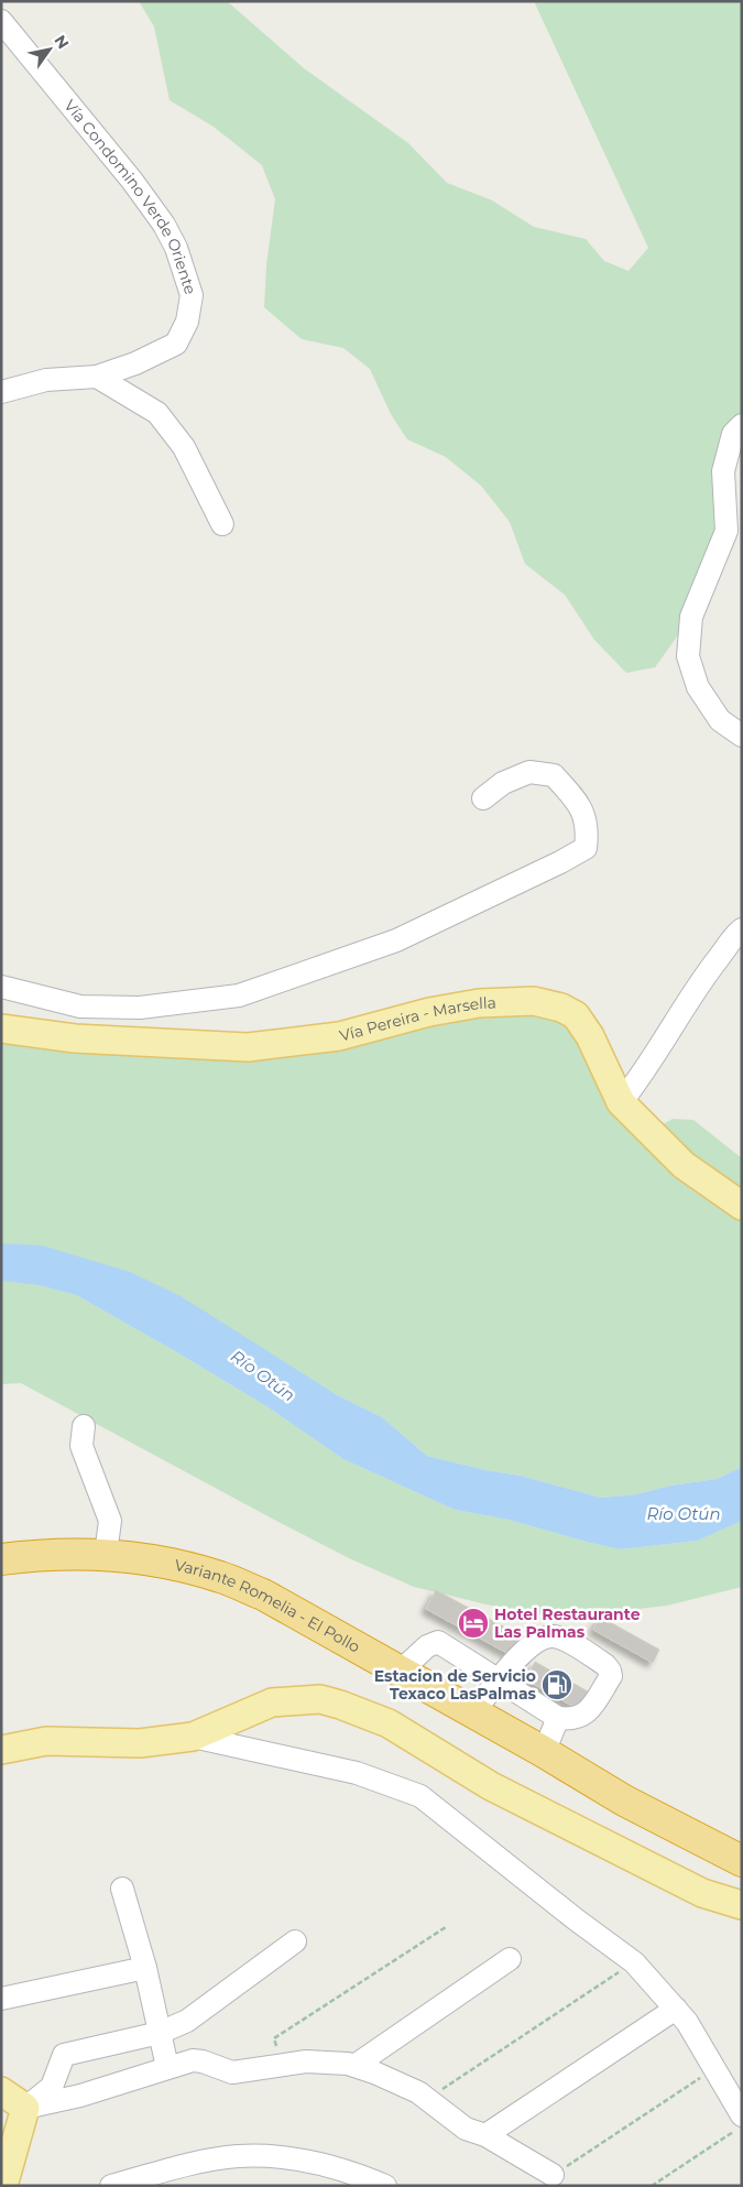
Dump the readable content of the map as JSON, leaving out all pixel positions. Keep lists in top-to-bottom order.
{
  "streets": {
    "highway": ["Variante Romelia - El Pollo"],
    "main road": ["Vía Pereira - Marsella"],
    "street": ["Vía Condomino Verde Oriente"]
  },
  "water": ["Río Otún"],
  "places": {
    "hotel": ["Hotel Restaurante Las Palmas"],
    "fuel station": ["Estacion de Servicio Texaco LasPalmas"]
  },
  "north": "top right"
}
